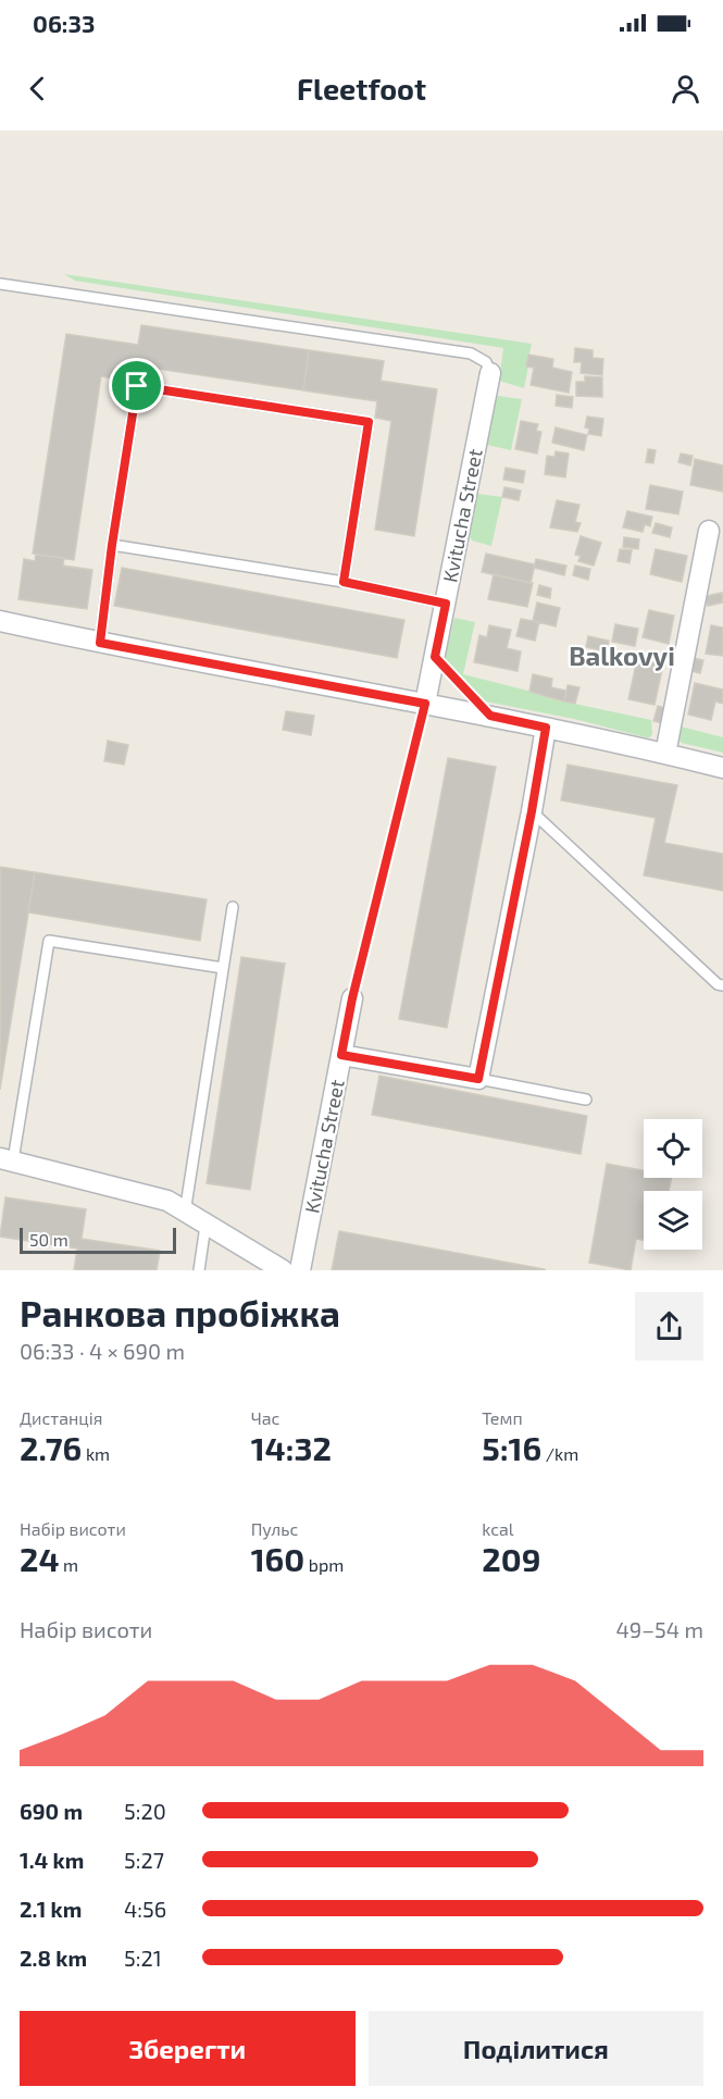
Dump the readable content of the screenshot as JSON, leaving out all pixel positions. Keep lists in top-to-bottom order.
{
  "streets": {
    "street": ["Kvitucha Street"]
  },
  "districts": ["Balkovyi"],
  "scale_bar": "50 m",
  "page": {
    "status": "06:33",
    "header": "Fleetfoot",
    "scale": "50 m",
    "heading": ["Ранкова пробіжка", "06:33 · 4 × 690 m"],
    "stats": [
      ["Дистанція", "2.76 km"],
      ["Час", "14:32"],
      ["Темп", "5:16 /km"],
      ["Набір висоти", "24 m"],
      ["Пульс", "160 bpm"],
      ["kcal", "209"]
    ],
    "chart": ["Набір висоти", "49–54 m"],
    "list": [
      {
        "name": "690 m",
        "note": "5:20"
      },
      {
        "name": "1.4 km",
        "note": "5:27"
      },
      {
        "name": "2.1 km",
        "note": "4:56"
      },
      {
        "name": "2.8 km",
        "note": "5:21"
      }
    ],
    "buttons": ["Зберегти", "Поділитися"]
  }
}
